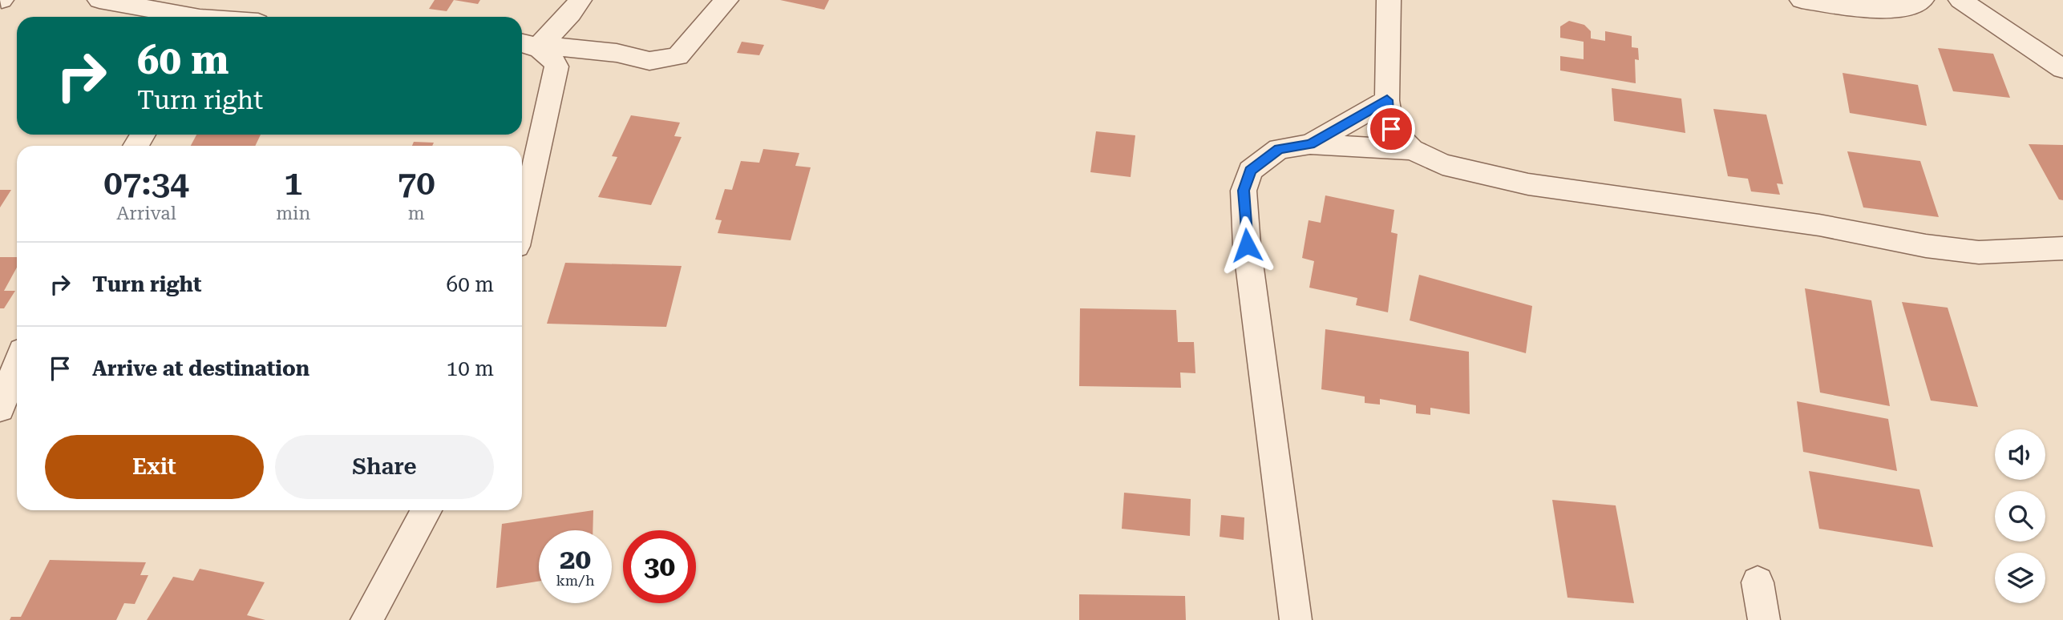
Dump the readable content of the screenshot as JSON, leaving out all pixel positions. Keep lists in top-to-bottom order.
{
  "page": {
    "turn": ["60 m", "Turn right"],
    "eta": [
      "07:34",
      "Arrival",
      "1",
      "min",
      "70",
      "m"
    ],
    "list": [
      {
        "name": "Turn right",
        "value": "60 m"
      },
      {
        "name": "Arrive at destination",
        "value": "10 m"
      }
    ],
    "buttons": ["Exit", "Share"],
    "speed": "20 km/h",
    "limit": "30"
  }
}
